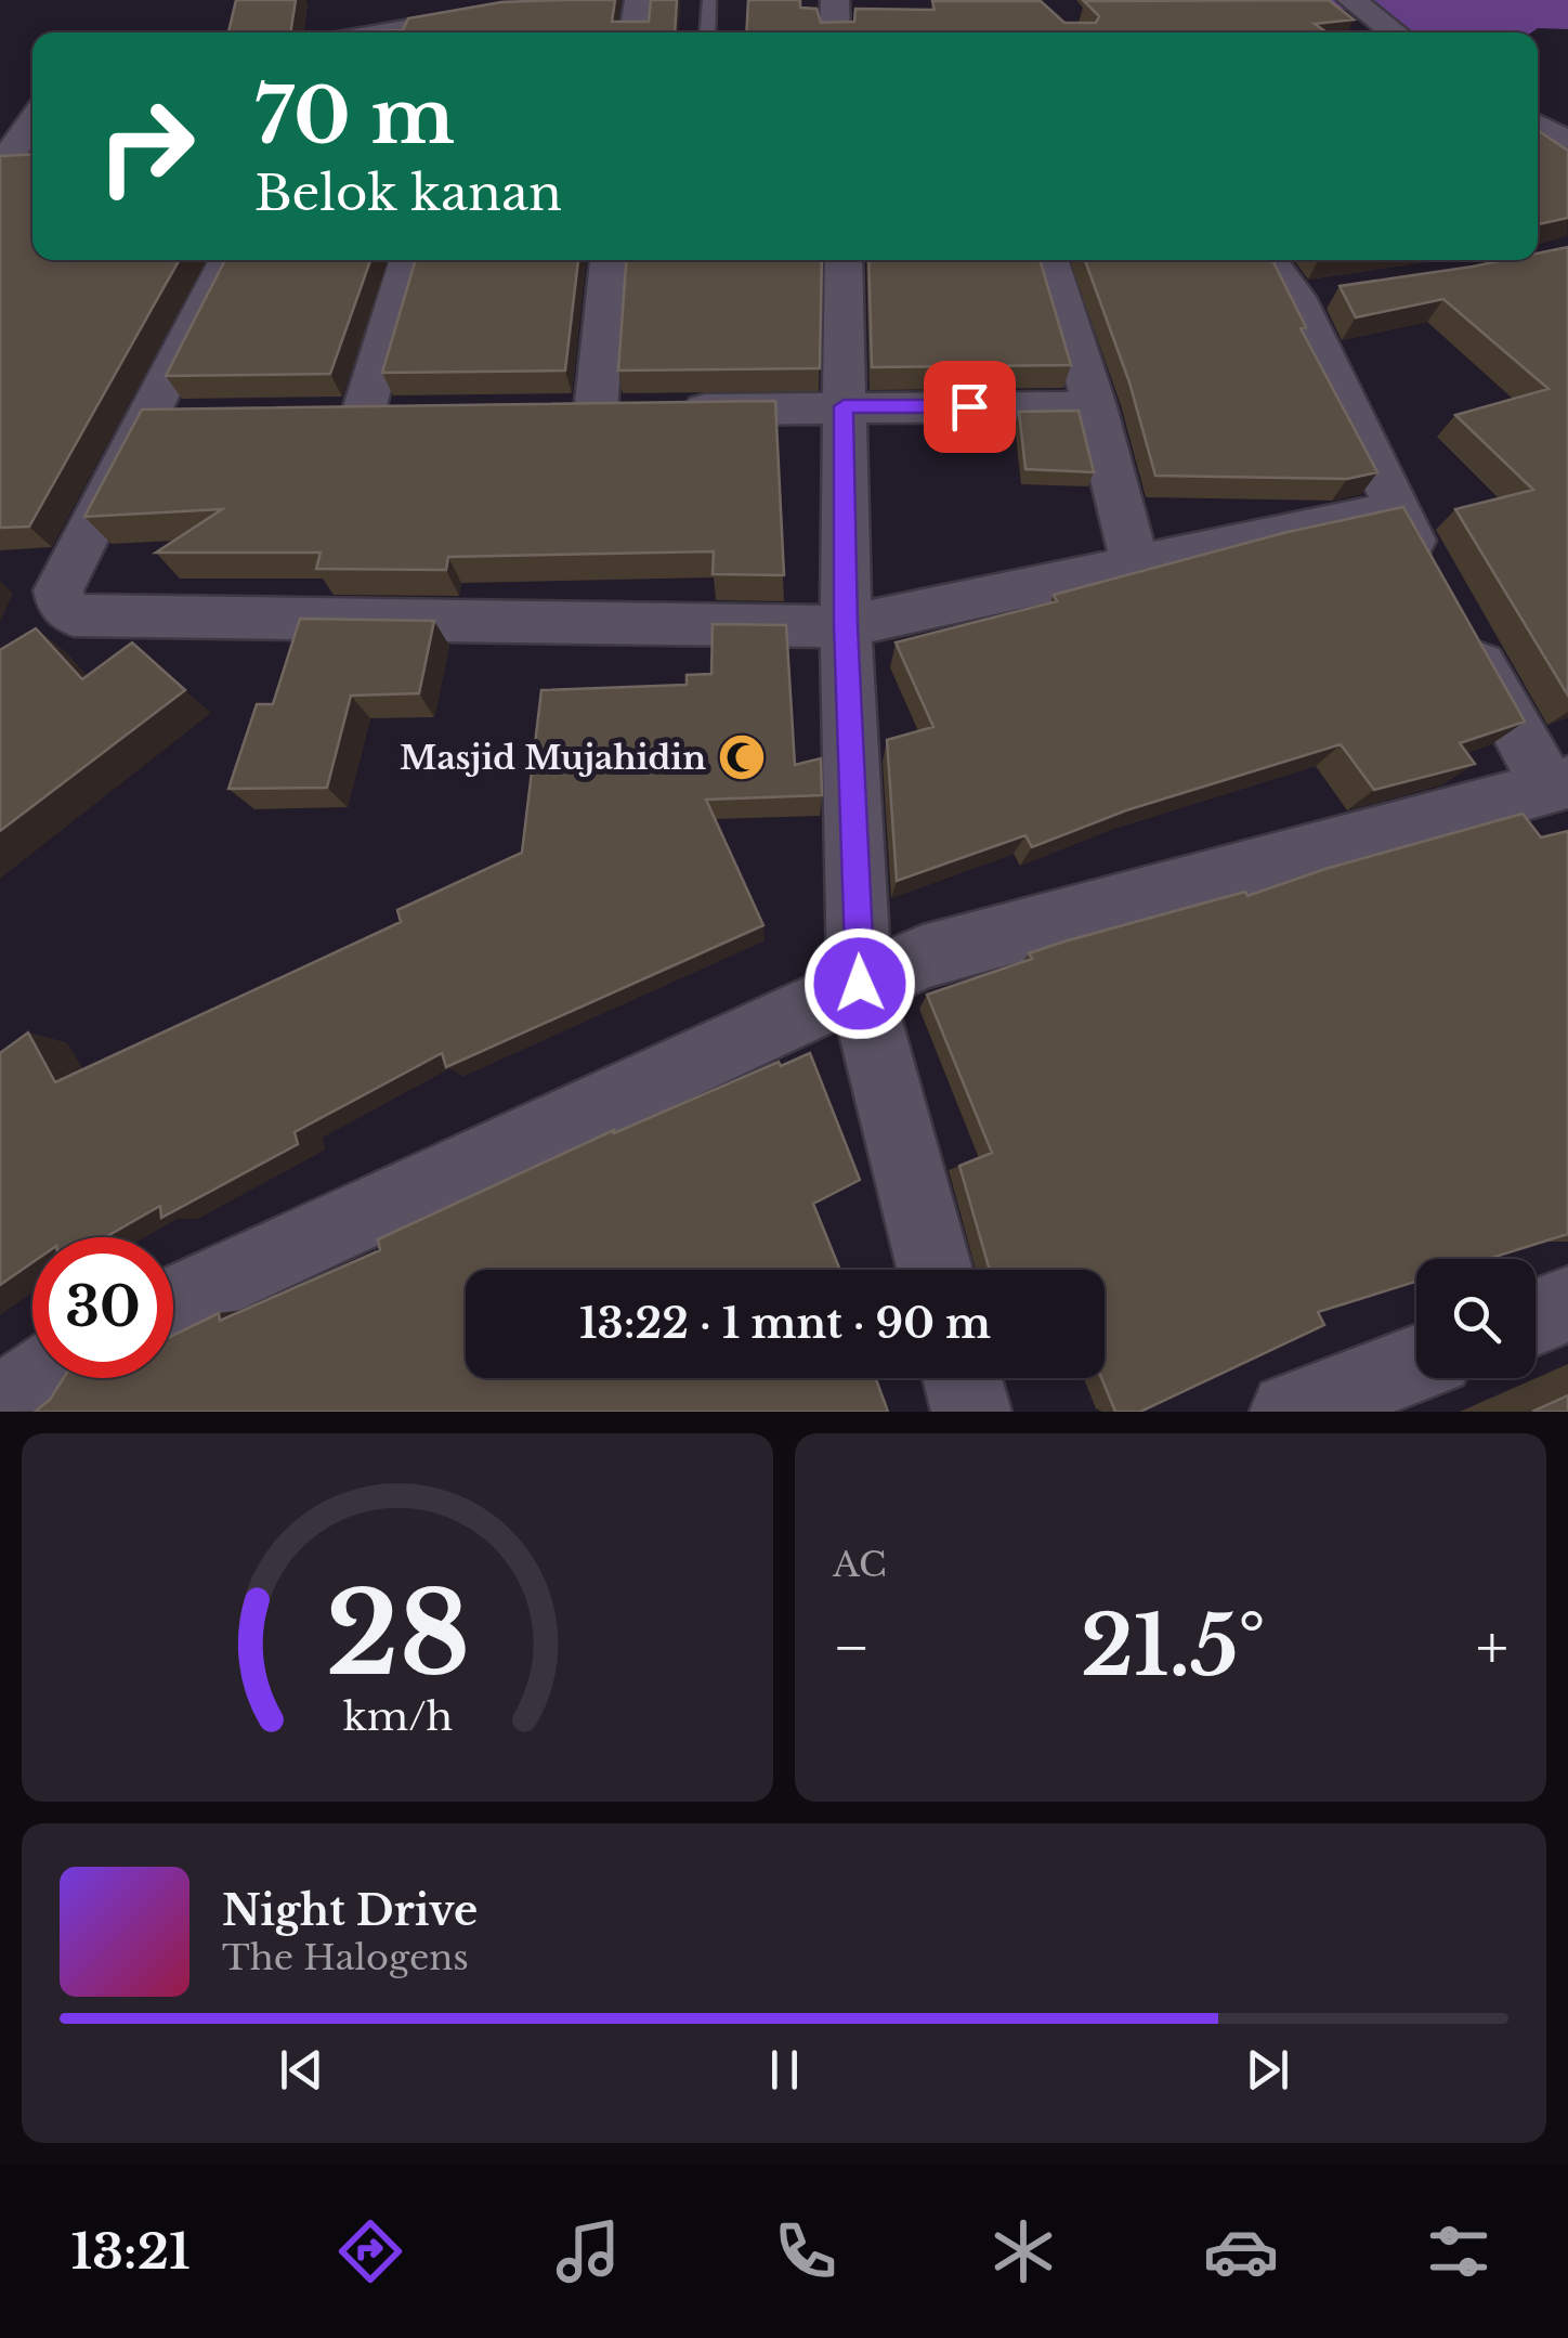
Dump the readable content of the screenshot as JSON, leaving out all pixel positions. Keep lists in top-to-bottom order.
{
  "places": {
    "mosque": ["Masjid Mujahidin"]
  },
  "page": {
    "turn": ["70 m", "Belok kanan"],
    "limit": "30",
    "trip": "13:22 · 1 mnt · 90 m",
    "tile": "AC",
    "heat": ["−", "21.5°", "+"],
    "song": ["Night Drive", "The Halogens"],
    "tabs": "13:21",
    "gauge": ["28", "km/h"]
  }
}
